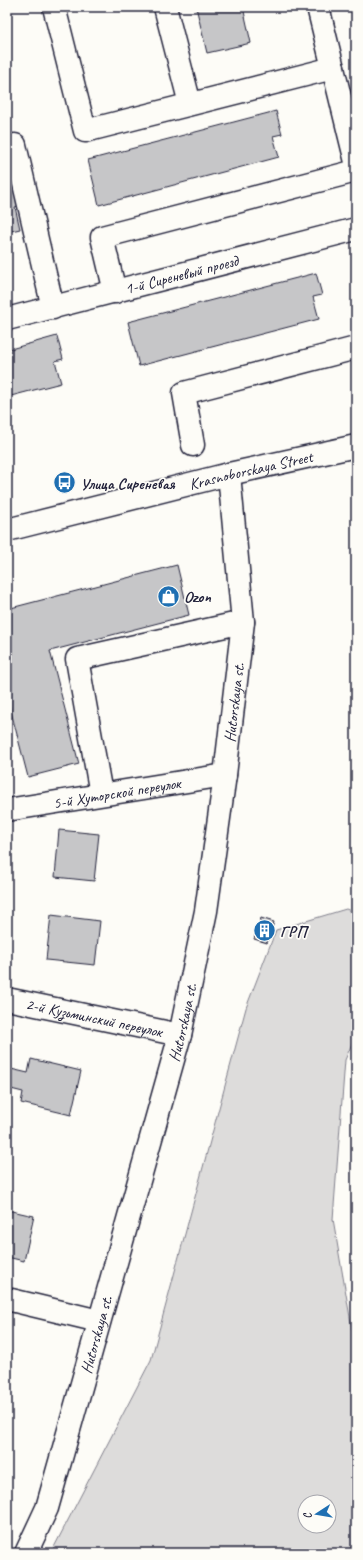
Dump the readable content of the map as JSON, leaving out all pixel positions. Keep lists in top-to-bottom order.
{
  "streets": {
    "street": [
      "1-й Сиреневый проезд",
      "Krasnoborskaya Street",
      "Hutorskaya st.",
      "5-й Хуторской переулок",
      "2-й Кузьминский переулок"
    ]
  },
  "crossings": [
    ["Krasnoborskaya Street", "Hutorskaya st."],
    ["Hutorskaya st.", "5-й Хуторской переулок"],
    ["Hutorskaya st.", "2-й Кузьминский переулок"]
  ],
  "places": {
    "bus stop": ["Улица Сиреневая"],
    "shop": ["Ozon"],
    "building": ["ГРП"]
  },
  "north": "left"
}
